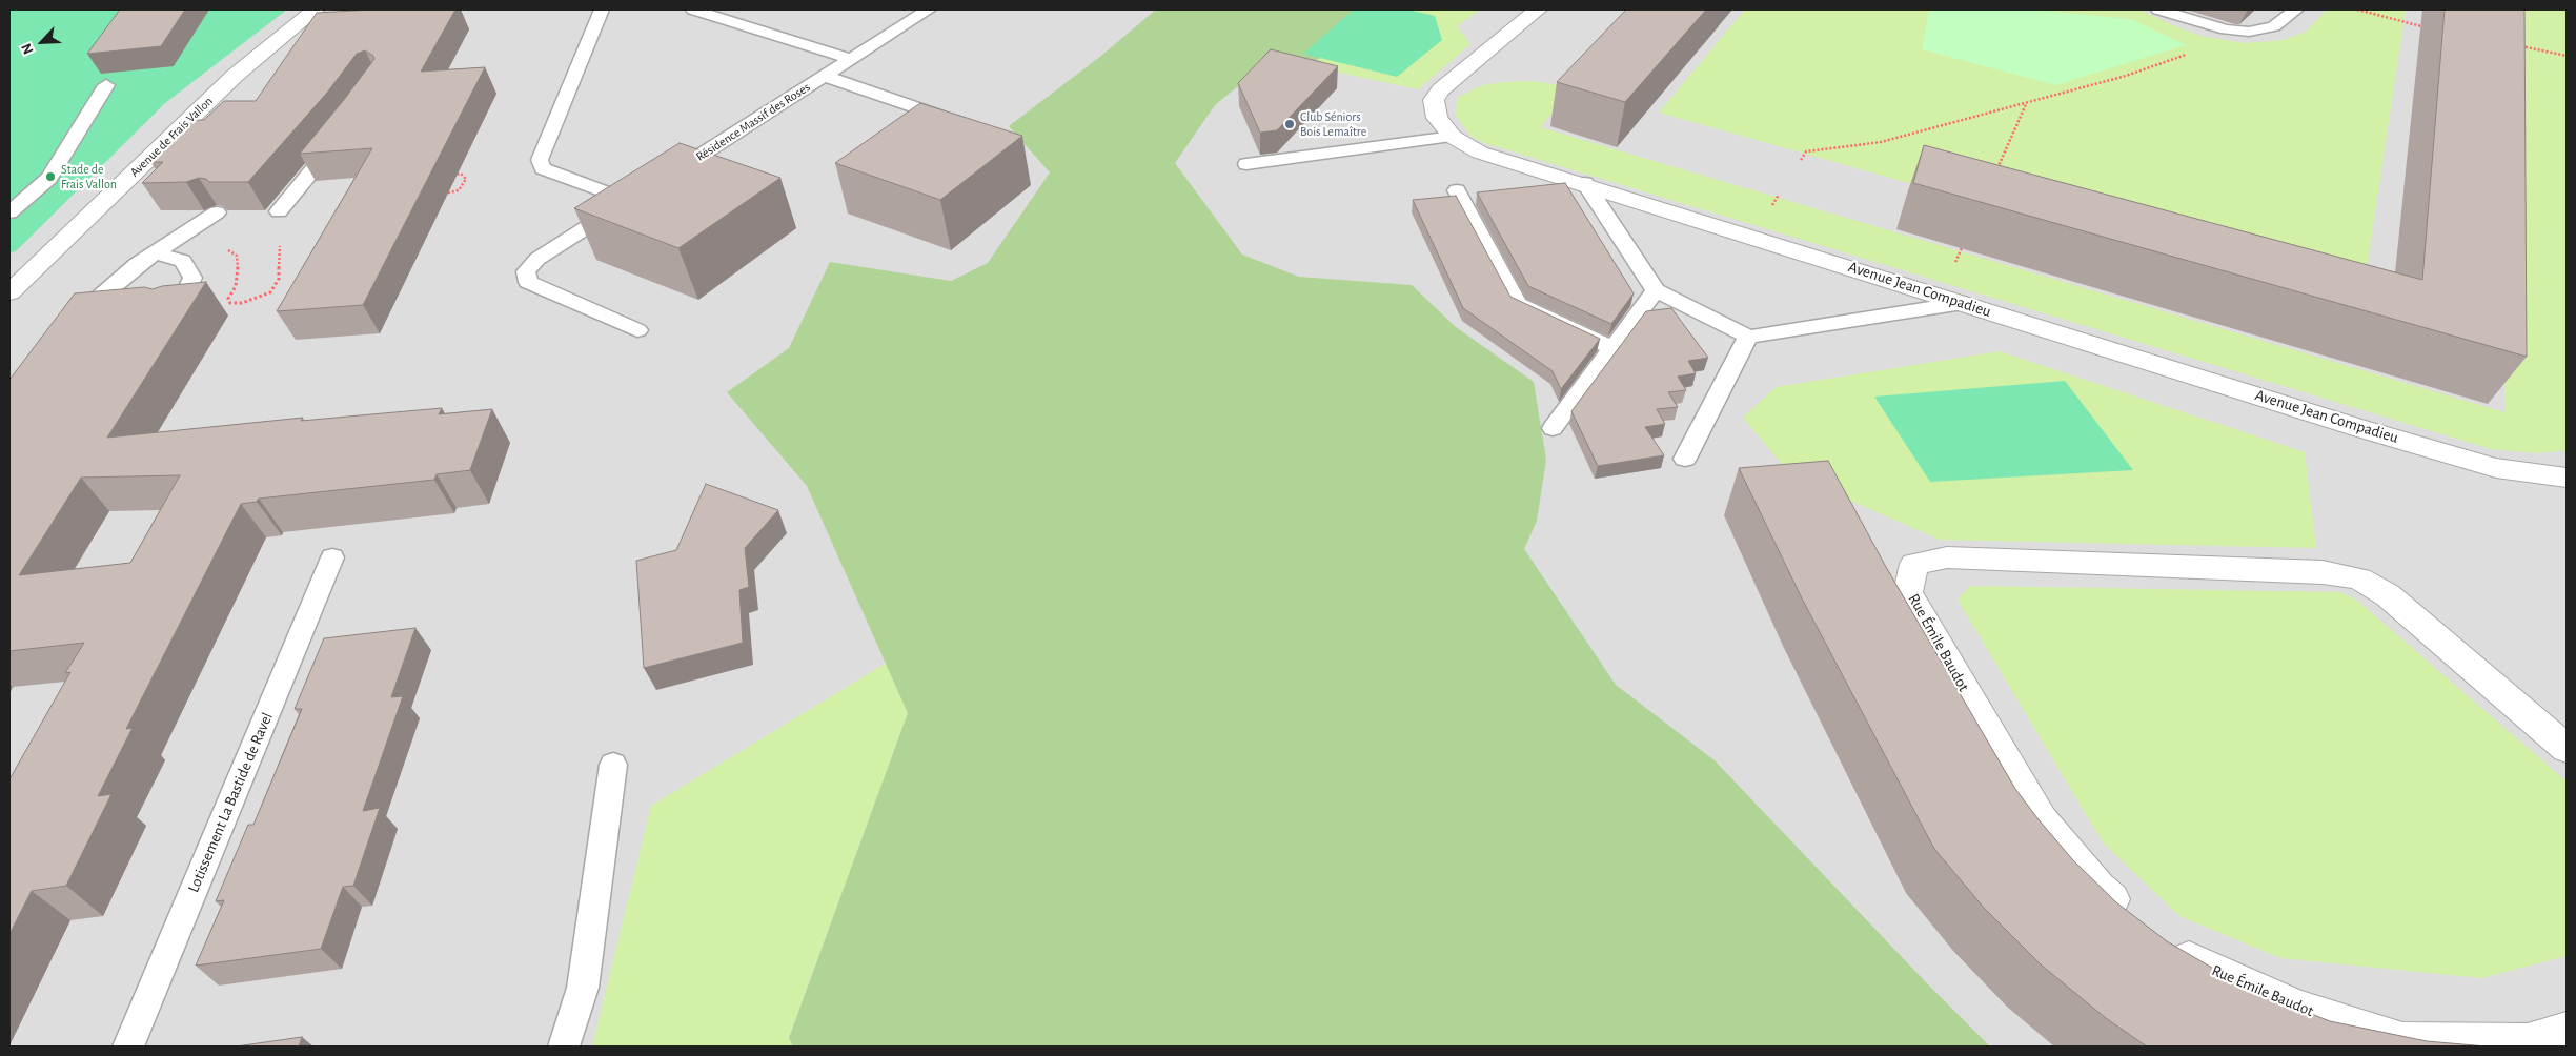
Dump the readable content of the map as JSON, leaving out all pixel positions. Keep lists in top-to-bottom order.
{
  "streets": {
    "street": ["Avenue de Frais Vallon", "Avenue Jean Compadieu", "Rue Émile Baudot"],
    "lane": ["Résidence Massif des Roses", "Lotissement La Bastide de Ravel"]
  },
  "places": ["Club Séniors Bois Lemaître", "Stade de Frais Vallon"],
  "north": "bottom left"
}
